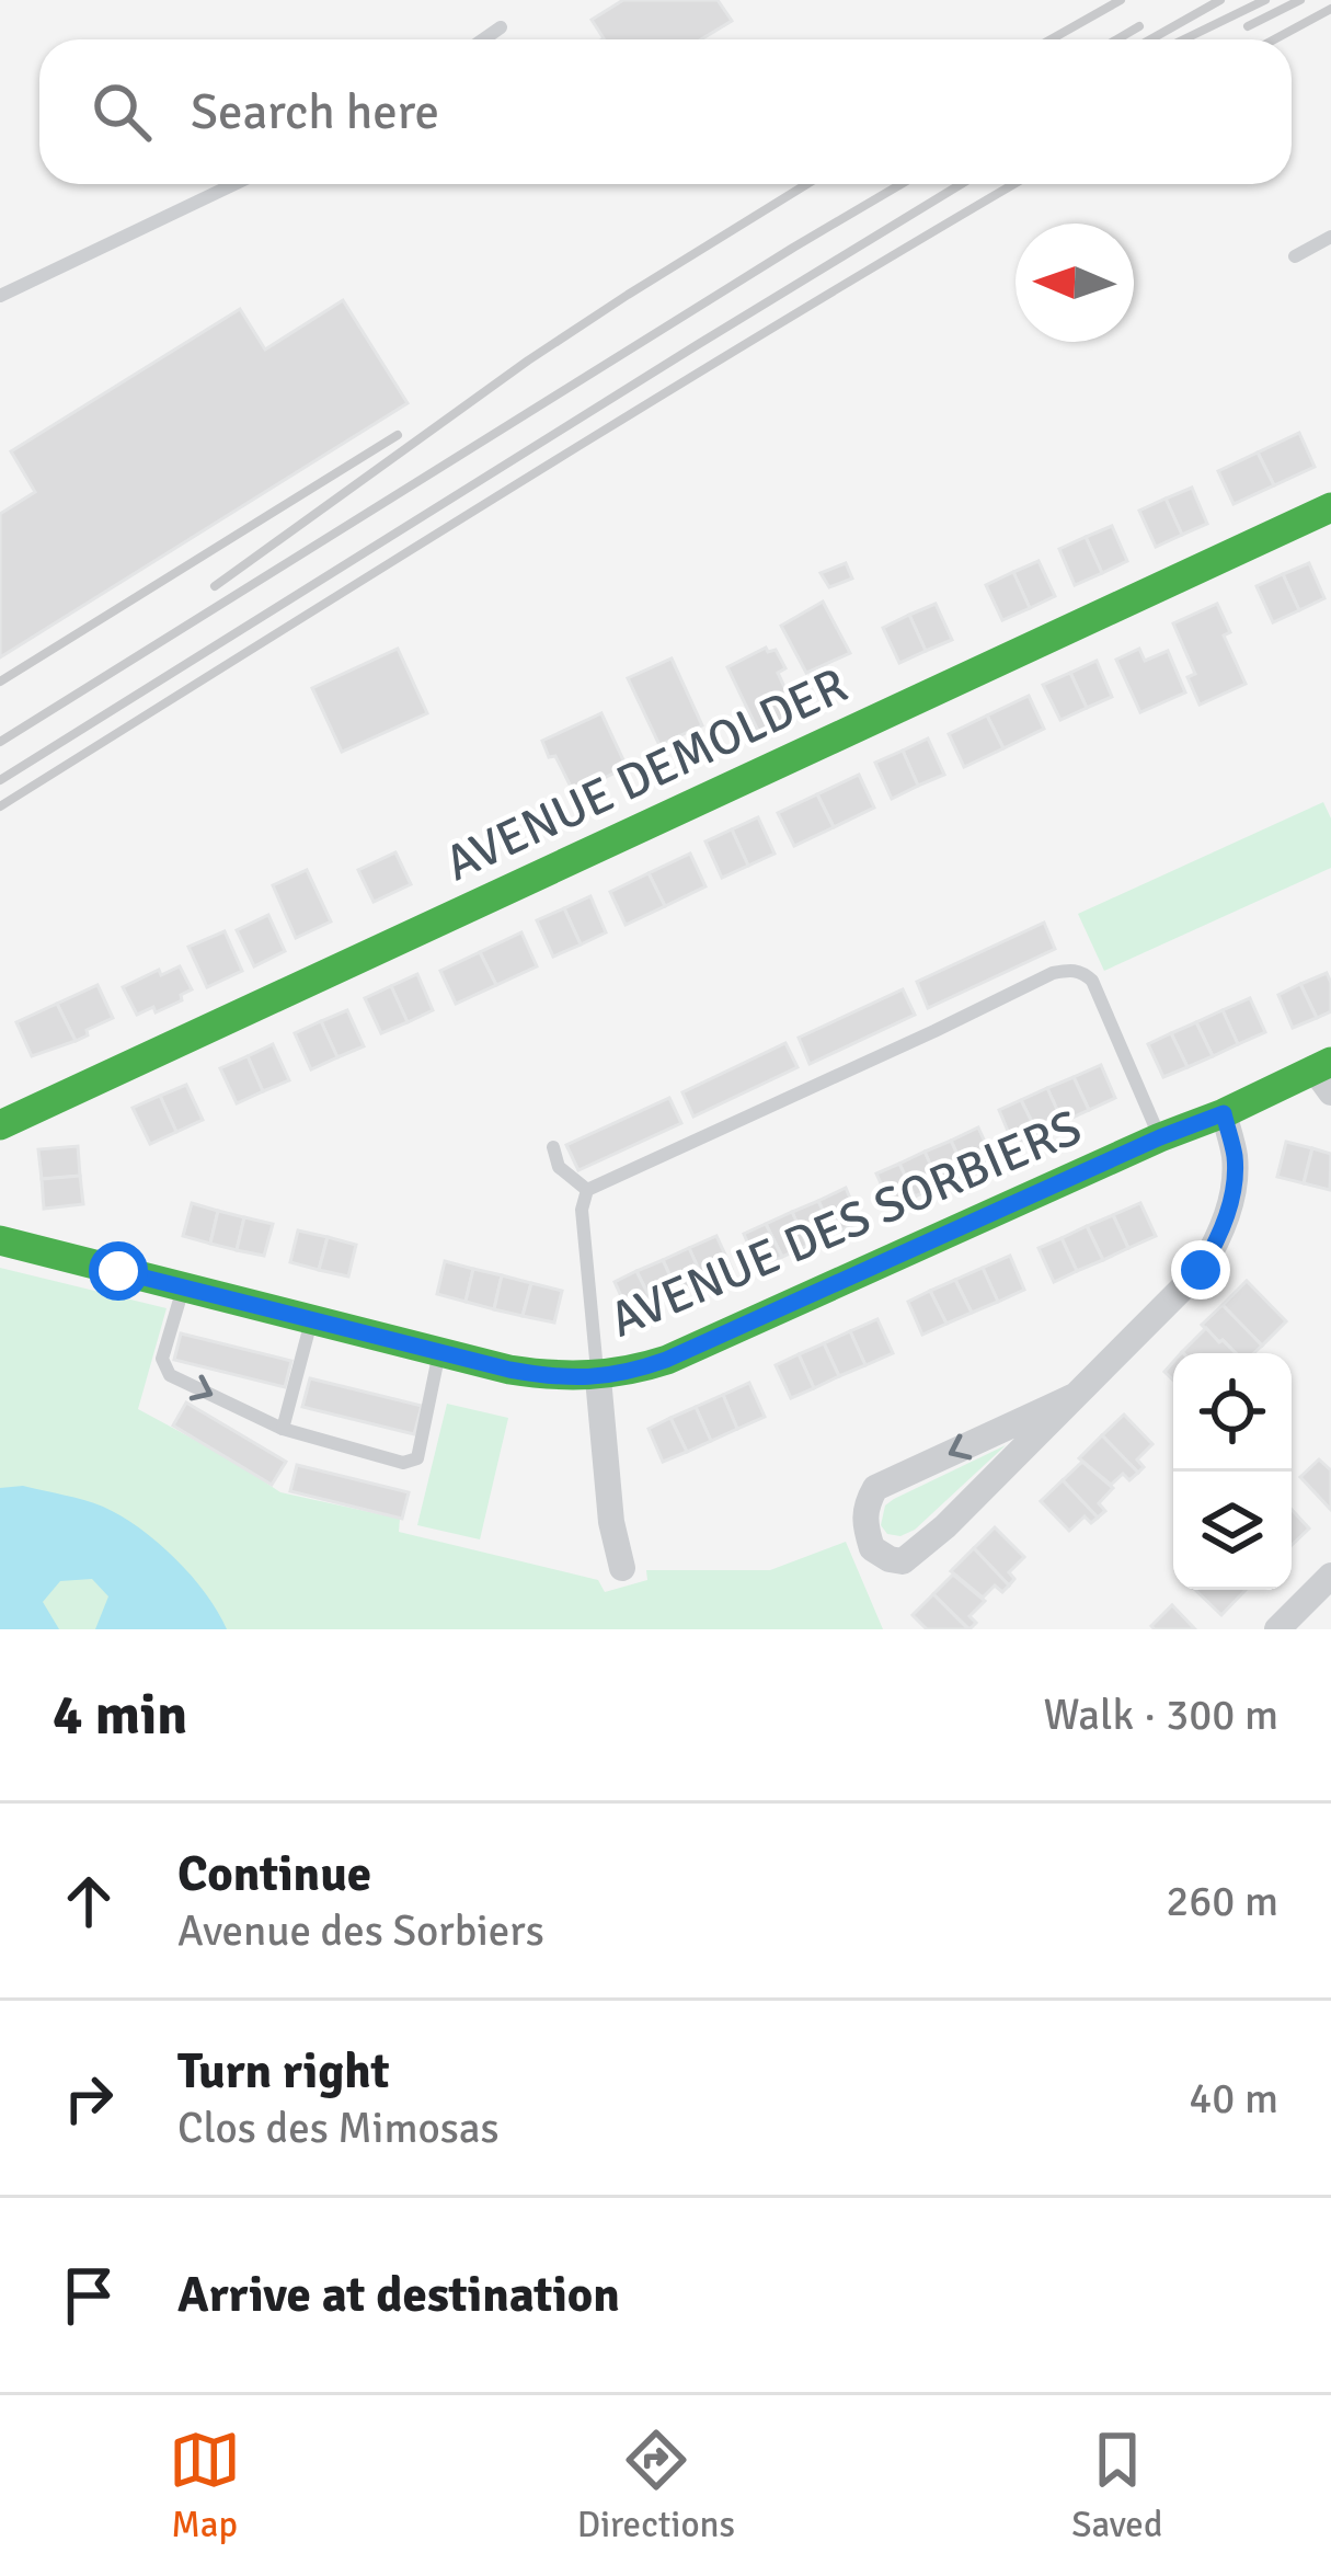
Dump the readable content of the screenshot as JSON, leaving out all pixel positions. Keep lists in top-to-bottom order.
{
  "streets": {
    "street": ["AVENUE DEMOLDER", "AVENUE DES SORBIERS"]
  },
  "north": "left",
  "page": {
    "search": "Search here",
    "heading": ["4 min", "Walk · 300 m"],
    "list": [
      ["Continue", "Avenue des Sorbiers", "260 m"],
      ["Turn right", "Clos des Mimosas", "40 m"],
      "Arrive at destination"
    ],
    "nav": ["Map", "Directions", "Saved"]
  }
}
